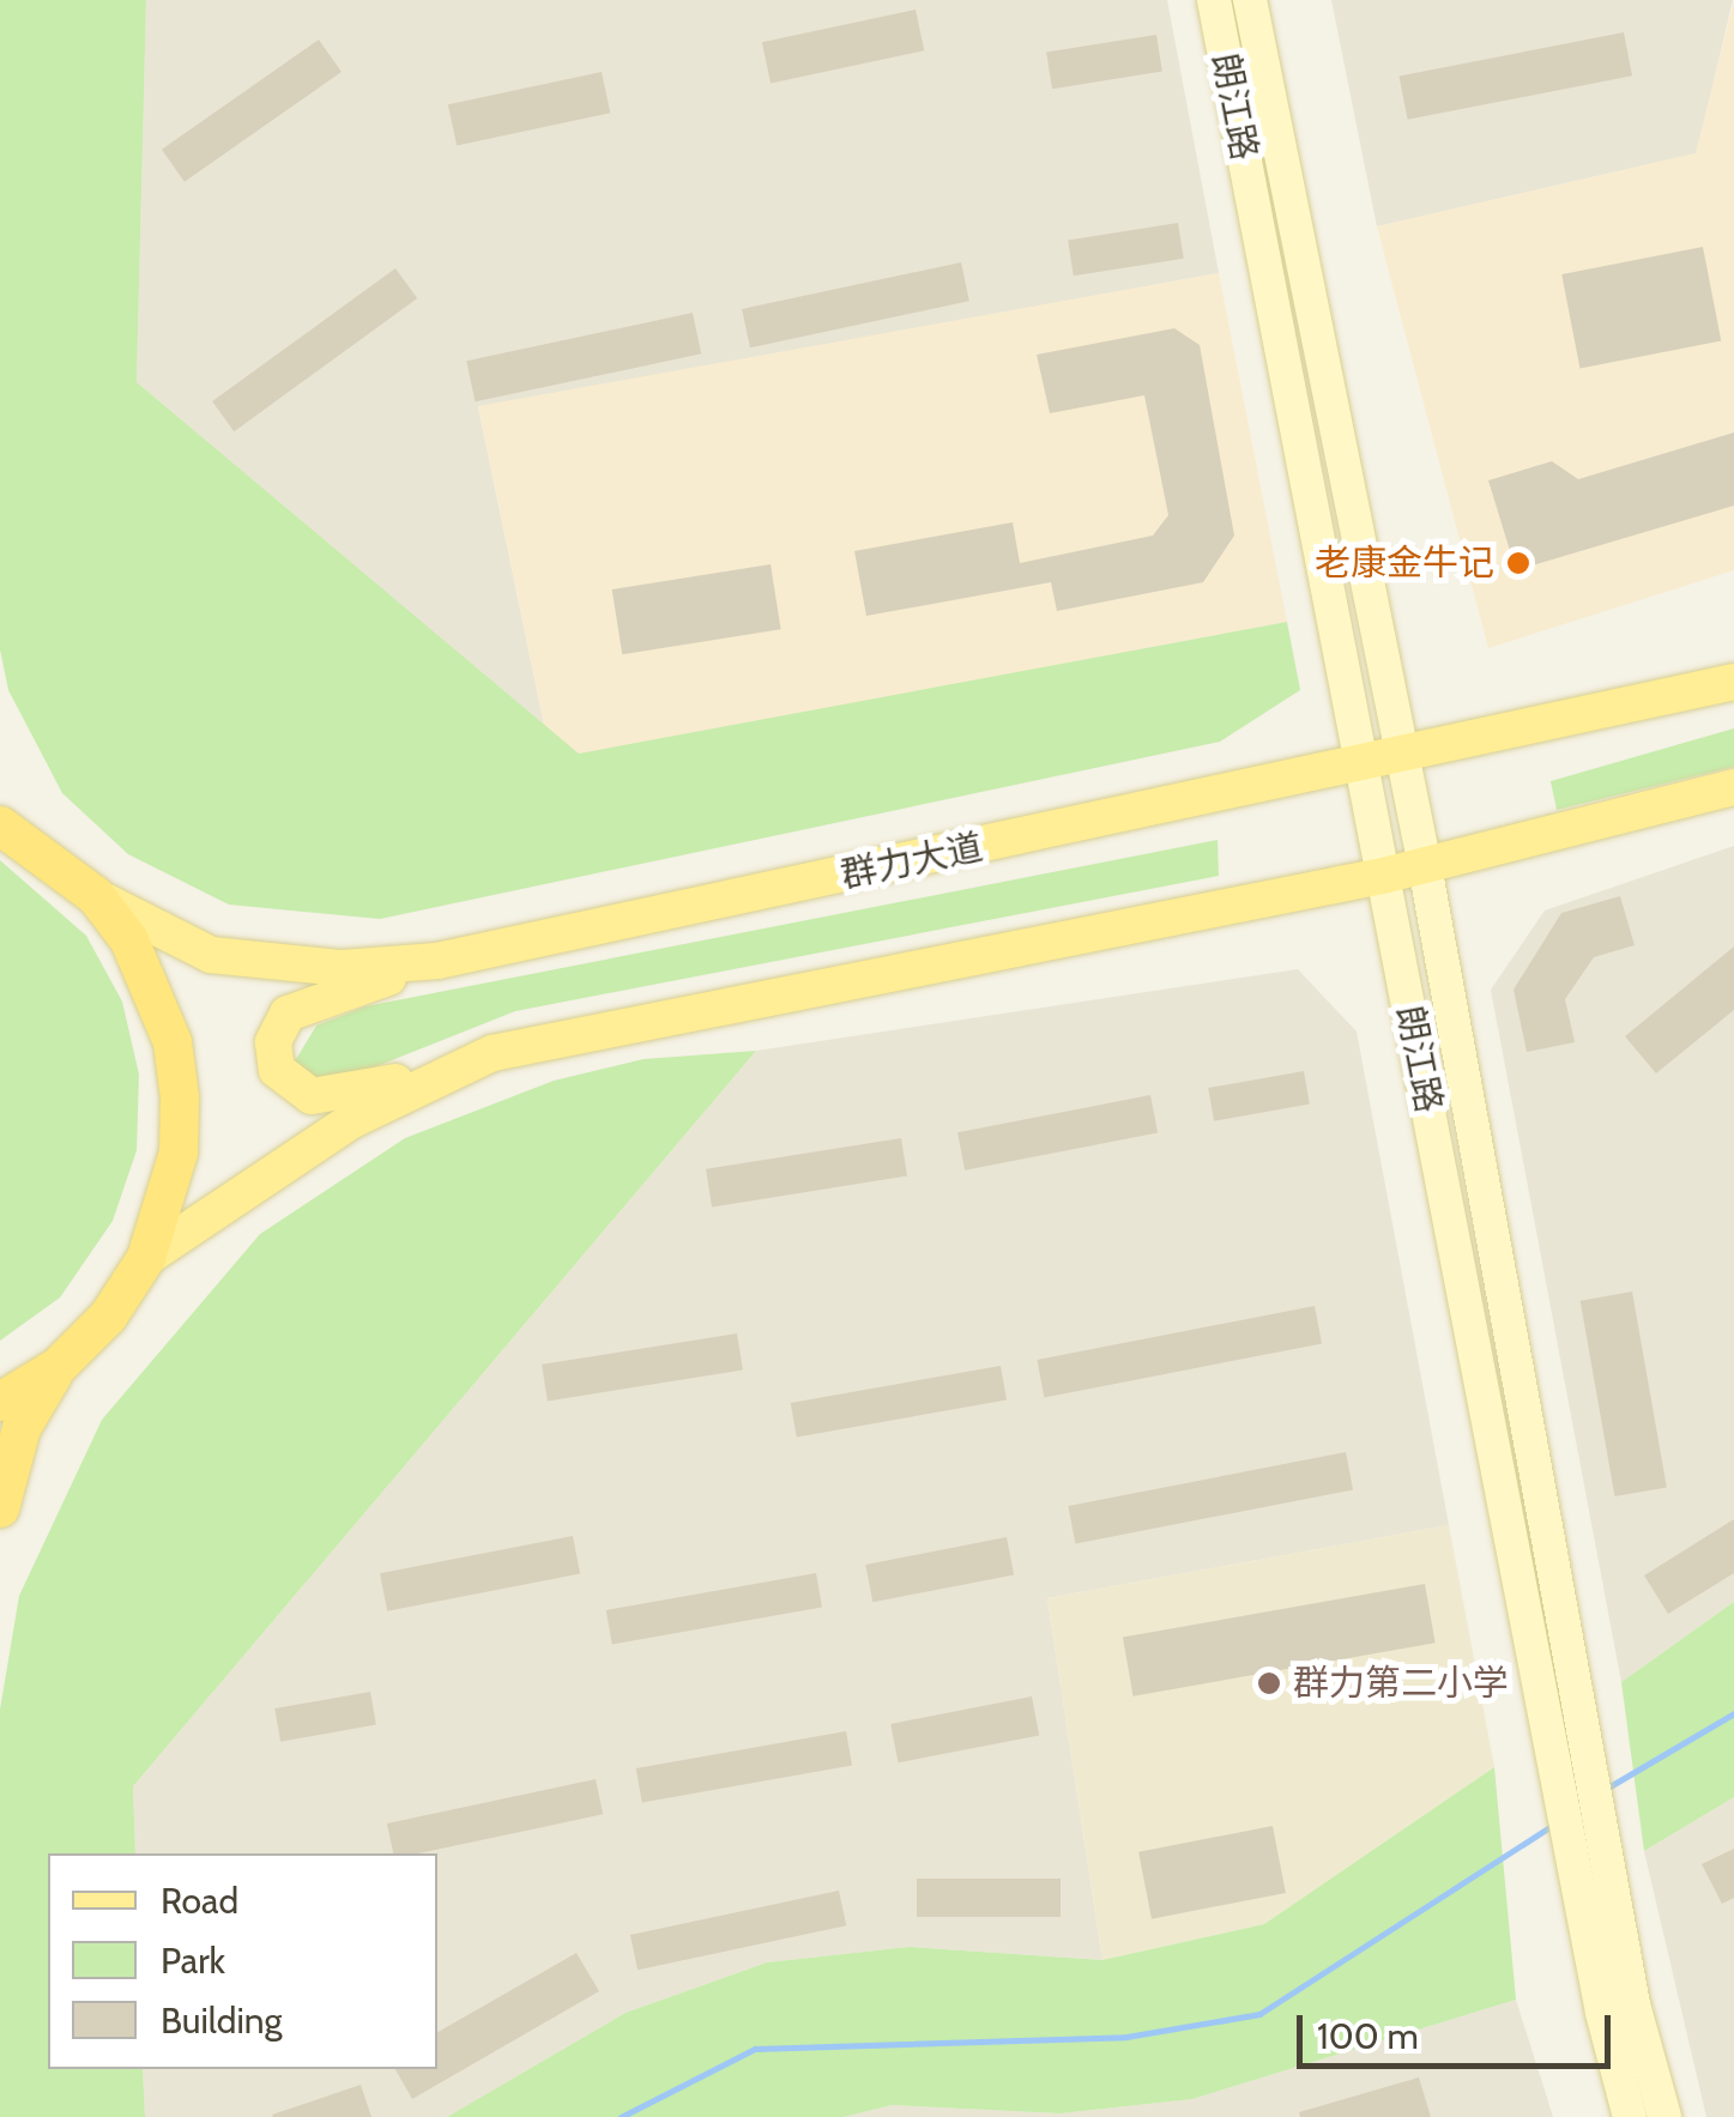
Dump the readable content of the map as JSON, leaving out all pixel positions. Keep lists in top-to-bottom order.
{
  "streets": {
    "main road": ["朗江路", "群力大道"]
  },
  "crossings": [
    ["朗江路", "群力大道"]
  ],
  "places": ["老康金牛记", "群力第二小学"],
  "legend": ["Road", "Park", "Building"],
  "scale_bar": "100 m"
}
